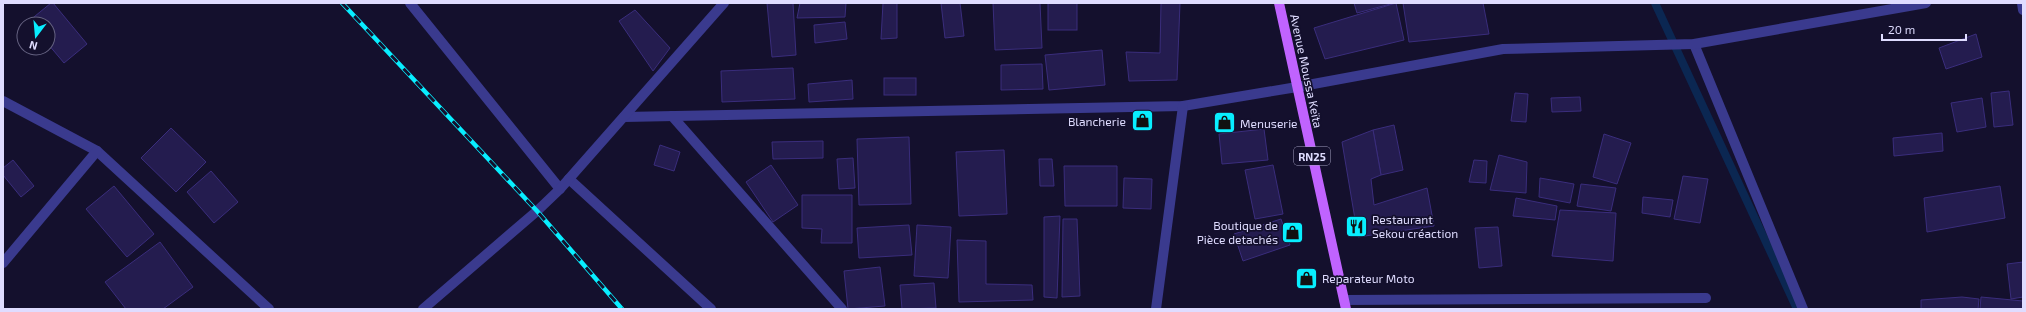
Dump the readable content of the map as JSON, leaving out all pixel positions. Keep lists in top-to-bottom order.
{
  "streets": {
    "main road": ["Avenue Moussa Keïta", "RN25"]
  },
  "places": {
    "shop": [
      "Blancherie",
      "Menuserie",
      "Boutique de Pièce detachés",
      "Reparateur Moto"
    ],
    "restaurant": ["Restaurant Sekou créaction"]
  },
  "scale_bar": "20 m",
  "north": "bottom"
}
